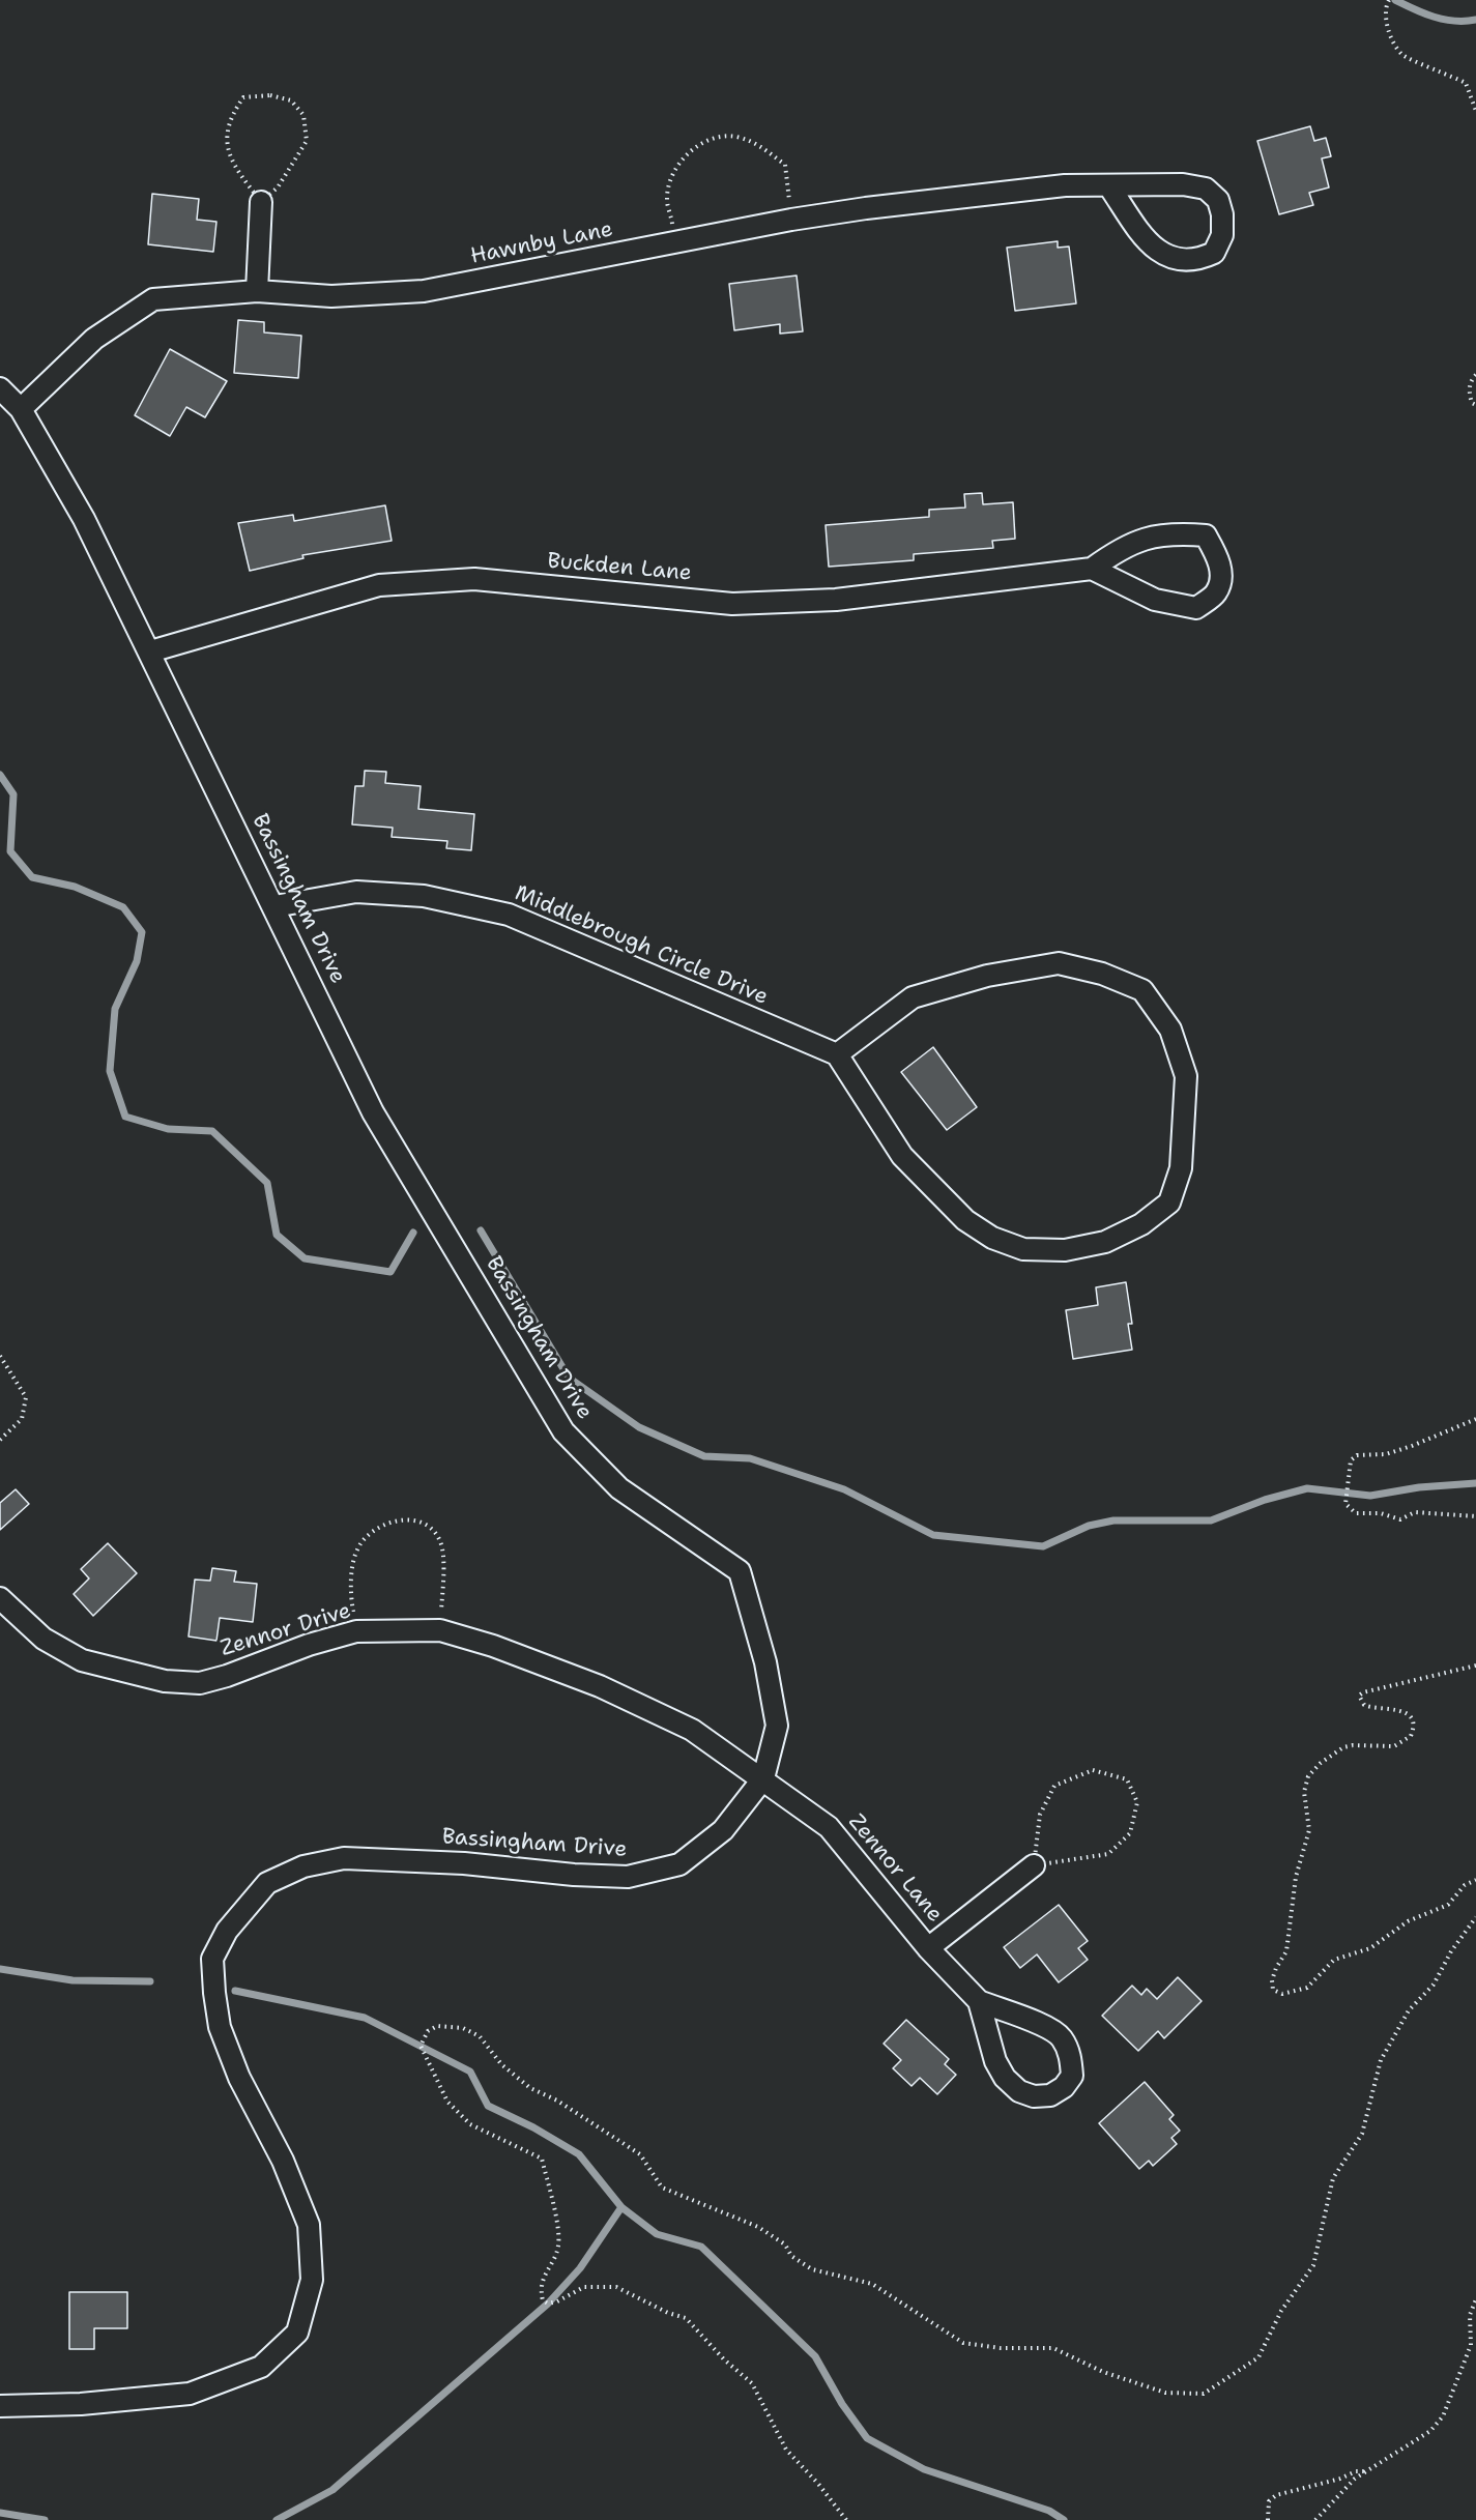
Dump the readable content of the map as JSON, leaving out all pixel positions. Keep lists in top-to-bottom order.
{
  "streets": {
    "street": [
      "Hawnby Lane",
      "Buckden Lane",
      "Bassingham Drive",
      "Middlebrough Circle Drive",
      "Zennor Drive",
      "Zennor Lane"
    ]
  },
  "crossings": [
    ["Hawnby Lane", "Bassingham Drive"],
    ["Buckden Lane", "Bassingham Drive"],
    ["Bassingham Drive", "Middlebrough Circle Drive"],
    ["Bassingham Drive", "Zennor Drive"],
    ["Bassingham Drive", "Zennor Lane"],
    ["Zennor Drive", "Zennor Lane"]
  ]
}
